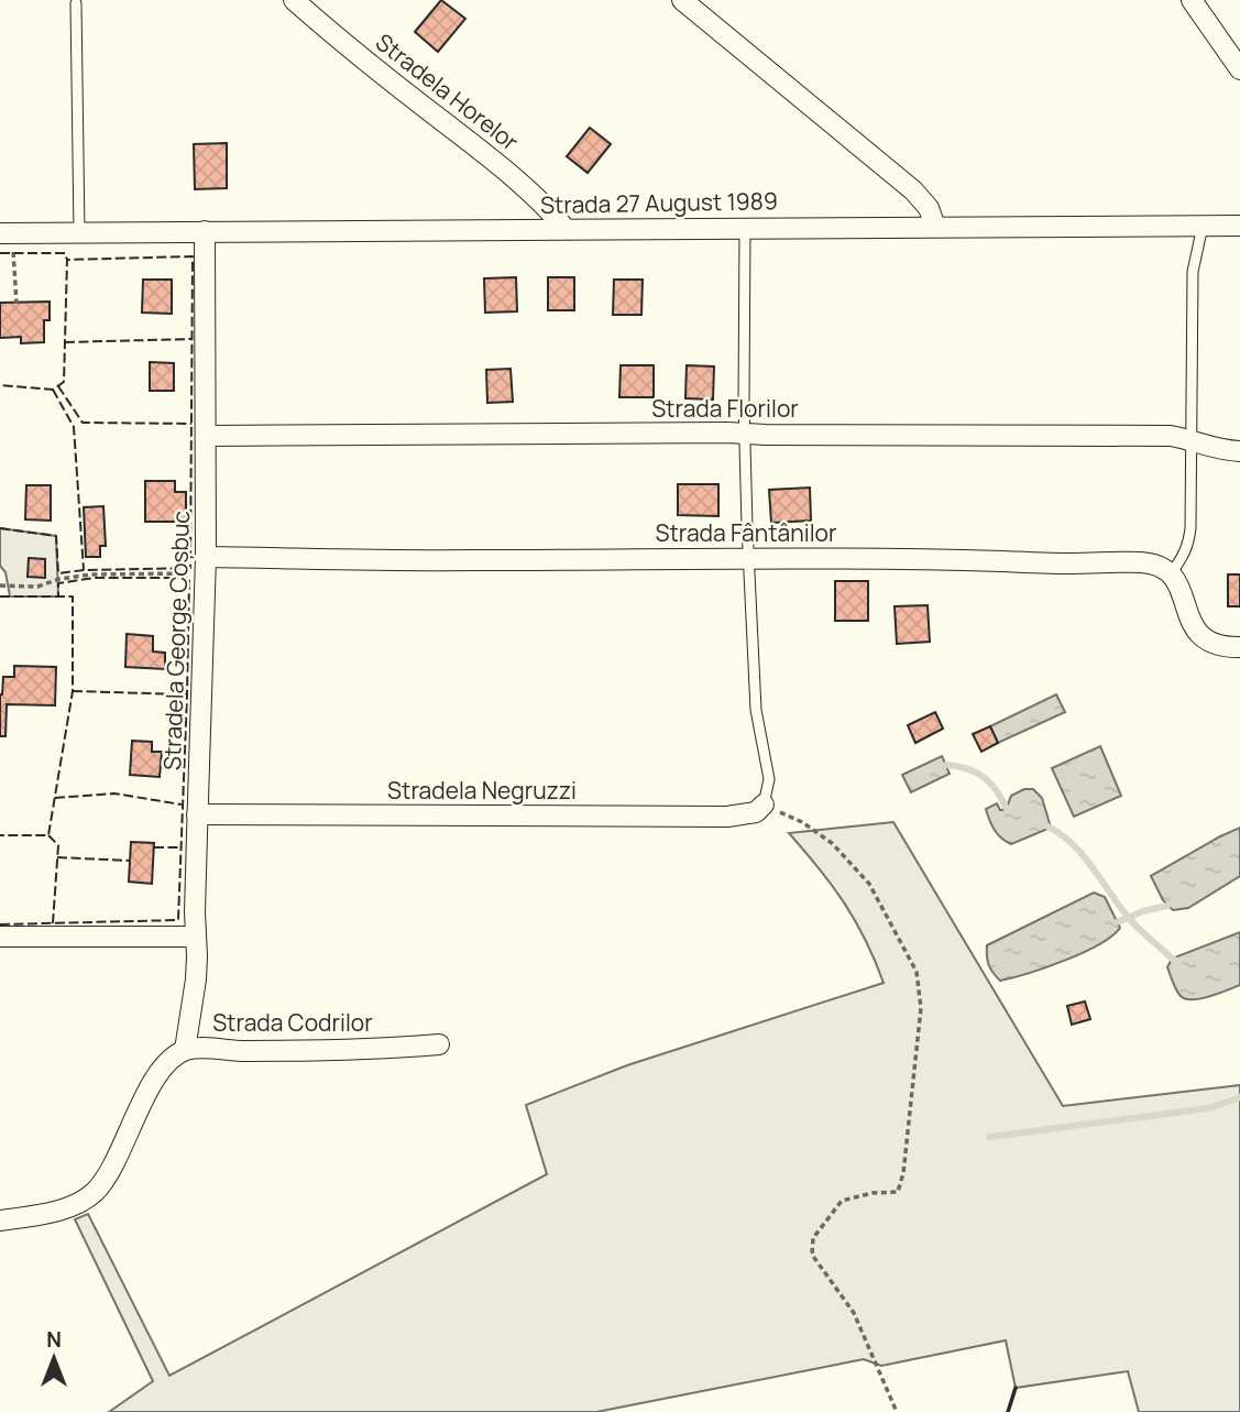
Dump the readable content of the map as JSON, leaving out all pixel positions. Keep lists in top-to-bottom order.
{
  "streets": {
    "street": [
      "Stradela Horelor",
      "Strada 27 August 1989",
      "Strada Florilor",
      "Strada Fântânilor",
      "Stradela George Coșbuc",
      "Stradela Negruzzi",
      "Strada Codrilor"
    ]
  },
  "crossings": [
    ["Stradela Horelor", "Strada 27 August 1989"],
    ["Strada 27 August 1989", "Stradela George Coșbuc"],
    ["Strada Florilor", "Stradela George Coșbuc"],
    ["Strada Fântânilor", "Stradela George Coșbuc"],
    ["Stradela George Coșbuc", "Stradela Negruzzi"],
    ["Stradela George Coșbuc", "Strada Codrilor"]
  ],
  "north": "top"
}
